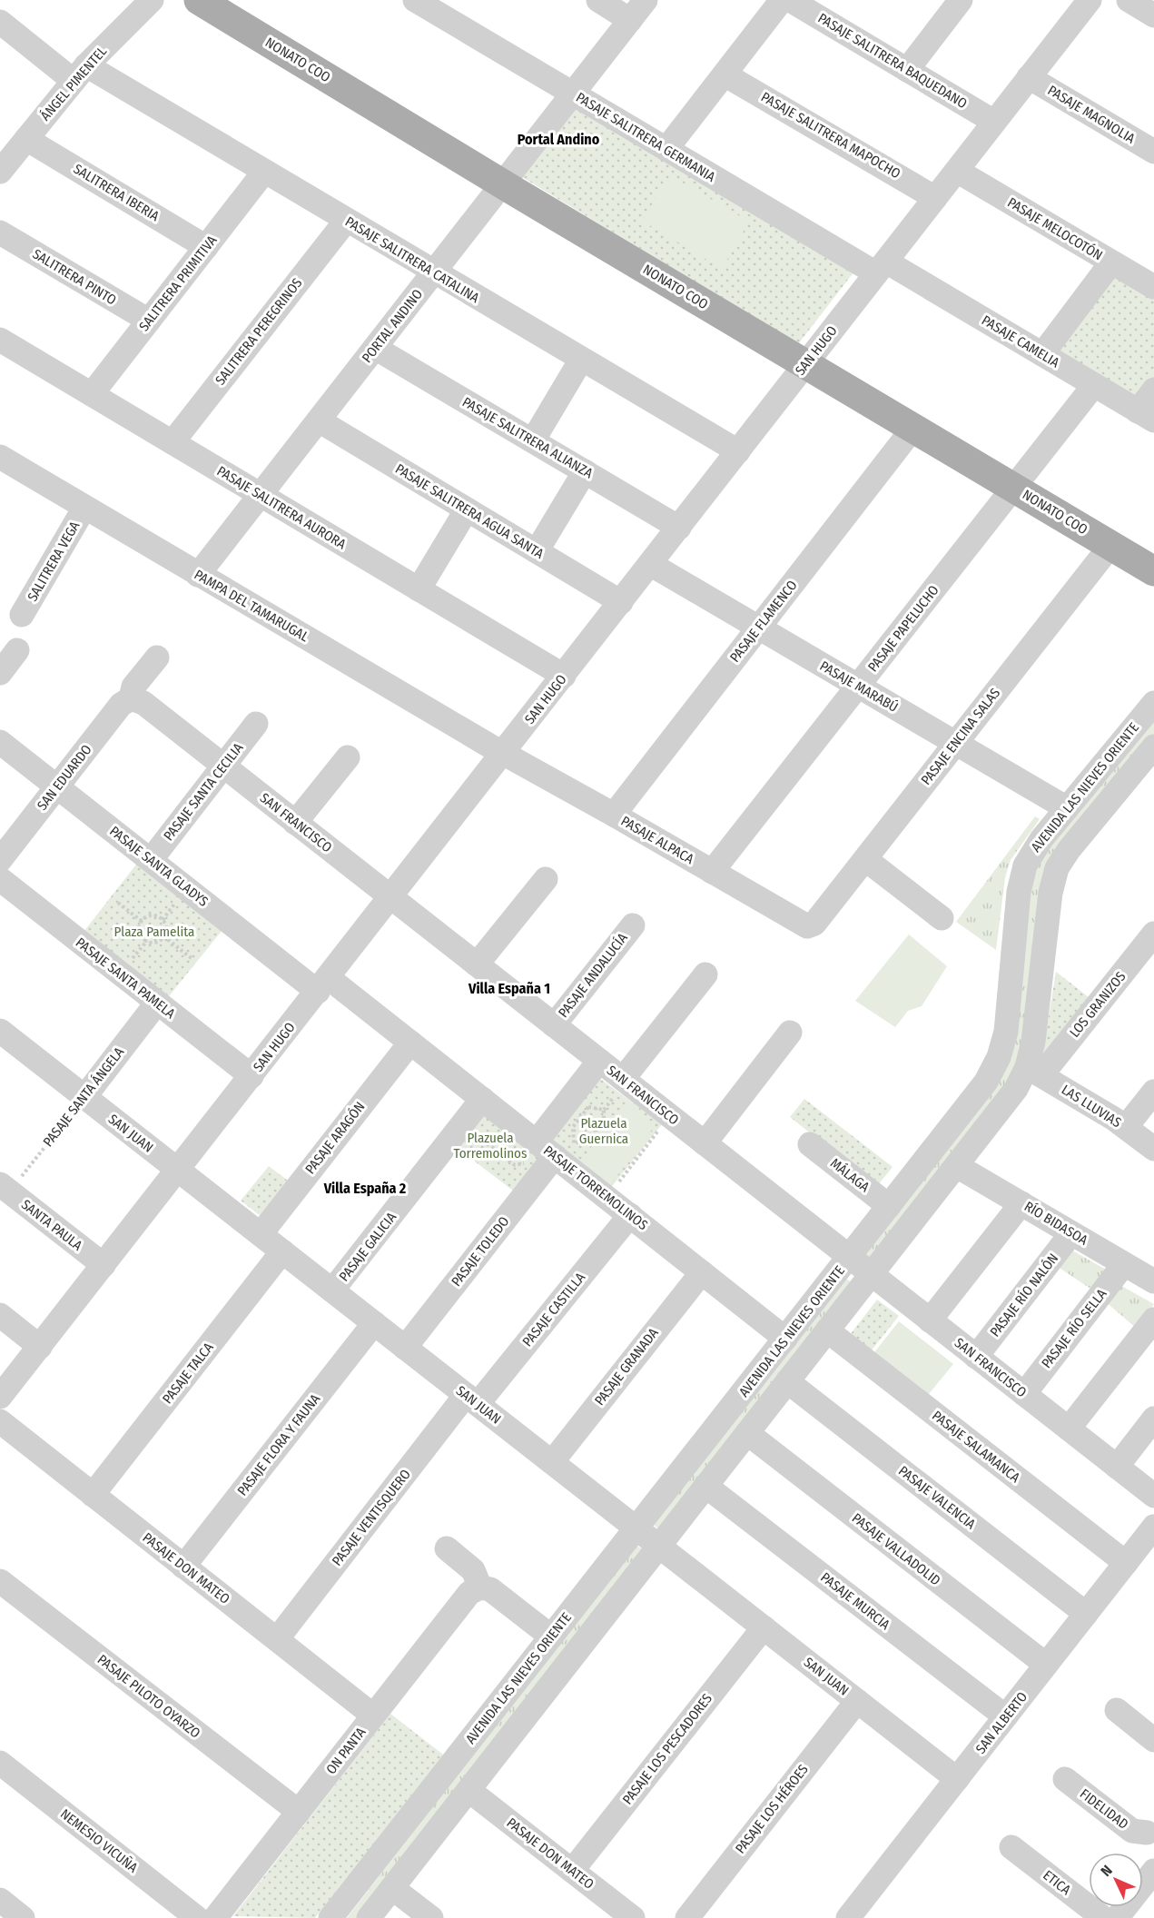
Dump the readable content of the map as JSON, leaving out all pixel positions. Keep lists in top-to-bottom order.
{
  "streets": {
    "main road": ["NONATO COO"],
    "street": [
      "PASAJE SALITRERA BAQUEDANO",
      "ÁNGEL PIMENTEL",
      "PASAJE MAGNOLIA",
      "PASAJE SALITRERA MAPOCHO",
      "PASAJE SALITRERA GERMANIA",
      "SALITRERA IBERIA",
      "PASAJE MELOCOTÓN",
      "PASAJE SALITRERA CATALINA",
      "SALITRERA PINTO",
      "SALITRERA PRIMITIVA",
      "PORTAL ANDINO",
      "SALITRERA PEREGRINOS",
      "PASAJE CAMELIA",
      "SAN HUGO",
      "PASAJE SALITRERA ALIANZA",
      "PASAJE SALITRERA AURORA",
      "PASAJE SALITRERA AGUA SANTA",
      "SALITRERA VEGA",
      "PAMPA DEL TAMARUGAL",
      "PASAJE FLAMENCO",
      "PASAJE PAPELUCHO",
      "PASAJE MARABÚ",
      "PASAJE ENCINA SALAS",
      "SAN EDUARDO",
      "AVENIDA LAS NIEVES ORIENTE",
      "PASAJE SANTA CECILIA",
      "SAN FRANCISCO",
      "PASAJE ALPACA",
      "PASAJE SANTA GLADYS",
      "PASAJE ANDALUCÍA",
      "PASAJE SANTA PAMELA",
      "LOS GRANIZOS",
      "PASAJE SANTA ÁNGELA",
      "LAS LLUVIAS",
      "SAN JUAN",
      "PASAJE ARAGÓN",
      "MÁLAGA",
      "PASAJE TORREMOLINOS",
      "RÍO BIDASOA",
      "SANTA PAULA",
      "PASAJE GALICIA",
      "PASAJE TOLEDO",
      "PASAJE RÍO NALÓN",
      "PASAJE CASTILLA",
      "PASAJE RÍO SELLA",
      "PASAJE GRANADA",
      "PASAJE TALCA",
      "PASAJE FLORA Y FAUNA",
      "PASAJE SALAMANCA",
      "PASAJE VALENCIA",
      "PASAJE VENTISQUERO",
      "PASAJE VALLADOLID",
      "PASAJE DON MATEO",
      "PASAJE MURCIA",
      "PASAJE PILOTO OYARZO",
      "SAN ALBERTO",
      "PASAJE LOS PESCADORES",
      "ON PANTA",
      "PASAJE LOS HÉROES",
      "FIDELIDAD",
      "NEMESIO VICUÑA",
      "ETICA"
    ]
  },
  "crossings": [
    ["NONATO COO", "PORTAL ANDINO"],
    ["NONATO COO", "SAN HUGO"],
    ["NONATO COO", "PASAJE FLAMENCO"],
    ["NONATO COO", "PASAJE PAPELUCHO"],
    ["NONATO COO", "PASAJE ENCINA SALAS"],
    ["PASAJE SALITRERA BAQUEDANO", "SAN HUGO"],
    ["ÁNGEL PIMENTEL", "SALITRERA IBERIA"],
    ["ÁNGEL PIMENTEL", "PASAJE SALITRERA CATALINA"],
    ["PASAJE MAGNOLIA", "SAN HUGO"],
    ["PASAJE SALITRERA MAPOCHO", "SAN HUGO"],
    ["PASAJE SALITRERA GERMANIA", "PORTAL ANDINO"],
    ["PASAJE SALITRERA GERMANIA", "PASAJE CAMELIA"],
    ["PASAJE SALITRERA GERMANIA", "SAN HUGO"],
    ["SALITRERA IBERIA", "SALITRERA PRIMITIVA"],
    ["PASAJE MELOCOTÓN", "SAN HUGO"],
    ["PASAJE SALITRERA CATALINA", "SALITRERA PRIMITIVA"],
    ["PASAJE SALITRERA CATALINA", "PORTAL ANDINO"],
    ["PASAJE SALITRERA CATALINA", "SALITRERA PEREGRINOS"],
    ["PASAJE SALITRERA CATALINA", "SAN HUGO"],
    ["SALITRERA PINTO", "SALITRERA PRIMITIVA"],
    ["SALITRERA PRIMITIVA", "PASAJE SALITRERA AURORA"],
    ["PORTAL ANDINO", "PASAJE SALITRERA ALIANZA"],
    ["PORTAL ANDINO", "PASAJE SALITRERA AURORA"],
    ["PORTAL ANDINO", "PASAJE SALITRERA AGUA SANTA"],
    ["PORTAL ANDINO", "PAMPA DEL TAMARUGAL"],
    ["SALITRERA PEREGRINOS", "PASAJE SALITRERA AURORA"],
    ["PASAJE CAMELIA", "SAN HUGO"],
    ["PASAJE CAMELIA", "PASAJE PAPELUCHO"],
    ["SAN HUGO", "PASAJE SALITRERA ALIANZA"],
    ["SAN HUGO", "PASAJE SALITRERA AURORA"],
    ["SAN HUGO", "PASAJE SALITRERA AGUA SANTA"],
    ["SAN HUGO", "PAMPA DEL TAMARUGAL"],
    ["SAN HUGO", "PASAJE MARABÚ"],
    ["SAN HUGO", "SAN FRANCISCO"],
    ["SAN HUGO", "PASAJE ALPACA"],
    ["SAN HUGO", "PASAJE SANTA GLADYS"],
    ["SAN HUGO", "PASAJE SANTA PAMELA"],
    ["SAN HUGO", "SAN JUAN"],
    ["SAN HUGO", "PASAJE TORREMOLINOS"],
    ["SAN HUGO", "SANTA PAULA"],
    ["SALITRERA VEGA", "PAMPA DEL TAMARUGAL"],
    ["PAMPA DEL TAMARUGAL", "PASAJE ALPACA"],
    ["PASAJE FLAMENCO", "PASAJE MARABÚ"],
    ["PASAJE FLAMENCO", "PASAJE ALPACA"],
    ["PASAJE PAPELUCHO", "PASAJE MARABÚ"],
    ["PASAJE PAPELUCHO", "PASAJE ALPACA"],
    ["PASAJE MARABÚ", "PASAJE ENCINA SALAS"],
    ["PASAJE MARABÚ", "AVENIDA LAS NIEVES ORIENTE"],
    ["PASAJE ENCINA SALAS", "PASAJE ALPACA"],
    ["SAN EDUARDO", "SAN FRANCISCO"],
    ["SAN EDUARDO", "PASAJE SANTA GLADYS"],
    ["AVENIDA LAS NIEVES ORIENTE", "SAN FRANCISCO"],
    ["AVENIDA LAS NIEVES ORIENTE", "LOS GRANIZOS"],
    ["AVENIDA LAS NIEVES ORIENTE", "LAS LLUVIAS"],
    ["AVENIDA LAS NIEVES ORIENTE", "SAN JUAN"],
    ["AVENIDA LAS NIEVES ORIENTE", "MÁLAGA"],
    ["AVENIDA LAS NIEVES ORIENTE", "PASAJE TORREMOLINOS"],
    ["AVENIDA LAS NIEVES ORIENTE", "RÍO BIDASOA"],
    ["AVENIDA LAS NIEVES ORIENTE", "PASAJE SALAMANCA"],
    ["AVENIDA LAS NIEVES ORIENTE", "PASAJE VALENCIA"],
    ["AVENIDA LAS NIEVES ORIENTE", "PASAJE VALLADOLID"],
    ["AVENIDA LAS NIEVES ORIENTE", "PASAJE DON MATEO"],
    ["AVENIDA LAS NIEVES ORIENTE", "PASAJE MURCIA"],
    ["PASAJE SANTA CECILIA", "SAN FRANCISCO"],
    ["PASAJE SANTA CECILIA", "PASAJE SANTA GLADYS"],
    ["SAN FRANCISCO", "PASAJE ANDALUCÍA"],
    ["SAN FRANCISCO", "PASAJE TOLEDO"],
    ["SAN FRANCISCO", "PASAJE RÍO NALÓN"],
    ["SAN FRANCISCO", "PASAJE RÍO SELLA"],
    ["PASAJE SANTA GLADYS", "PASAJE TORREMOLINOS"],
    ["PASAJE SANTA PAMELA", "PASAJE SANTA ÁNGELA"],
    ["LOS GRANIZOS", "LAS LLUVIAS"],
    ["PASAJE SANTA ÁNGELA", "SAN JUAN"],
    ["PASAJE SANTA ÁNGELA", "SANTA PAULA"],
    ["SAN JUAN", "PASAJE ARAGÓN"],
    ["SAN JUAN", "PASAJE GALICIA"],
    ["SAN JUAN", "PASAJE TOLEDO"],
    ["SAN JUAN", "PASAJE CASTILLA"],
    ["SAN JUAN", "PASAJE GRANADA"],
    ["SAN JUAN", "PASAJE TALCA"],
    ["SAN JUAN", "PASAJE FLORA Y FAUNA"],
    ["SAN JUAN", "PASAJE VENTISQUERO"],
    ["SAN JUAN", "SAN ALBERTO"],
    ["SAN JUAN", "PASAJE LOS PESCADORES"],
    ["SAN JUAN", "PASAJE LOS HÉROES"],
    ["PASAJE ARAGÓN", "PASAJE TORREMOLINOS"],
    ["PASAJE TORREMOLINOS", "PASAJE GALICIA"],
    ["PASAJE TORREMOLINOS", "PASAJE TOLEDO"],
    ["PASAJE TORREMOLINOS", "PASAJE CASTILLA"],
    ["PASAJE TORREMOLINOS", "PASAJE GRANADA"],
    ["RÍO BIDASOA", "PASAJE RÍO NALÓN"],
    ["RÍO BIDASOA", "PASAJE RÍO SELLA"],
    ["PASAJE CASTILLA", "PASAJE VENTISQUERO"],
    ["PASAJE TALCA", "PASAJE DON MATEO"],
    ["PASAJE FLORA Y FAUNA", "PASAJE DON MATEO"],
    ["PASAJE SALAMANCA", "SAN ALBERTO"],
    ["PASAJE VALENCIA", "SAN ALBERTO"],
    ["PASAJE VENTISQUERO", "PASAJE DON MATEO"],
    ["PASAJE VALLADOLID", "SAN ALBERTO"],
    ["PASAJE DON MATEO", "PASAJE LOS PESCADORES"],
    ["PASAJE DON MATEO", "ON PANTA"],
    ["PASAJE MURCIA", "SAN ALBERTO"],
    ["PASAJE PILOTO OYARZO", "ON PANTA"]
  ],
  "districts": ["Portal Andino", "Villa España 1", "Villa España 2"],
  "parks": ["Plaza Pamelita", "Plazuela Guernica", "Plazuela Torremolinos"],
  "north": "top left"
}
